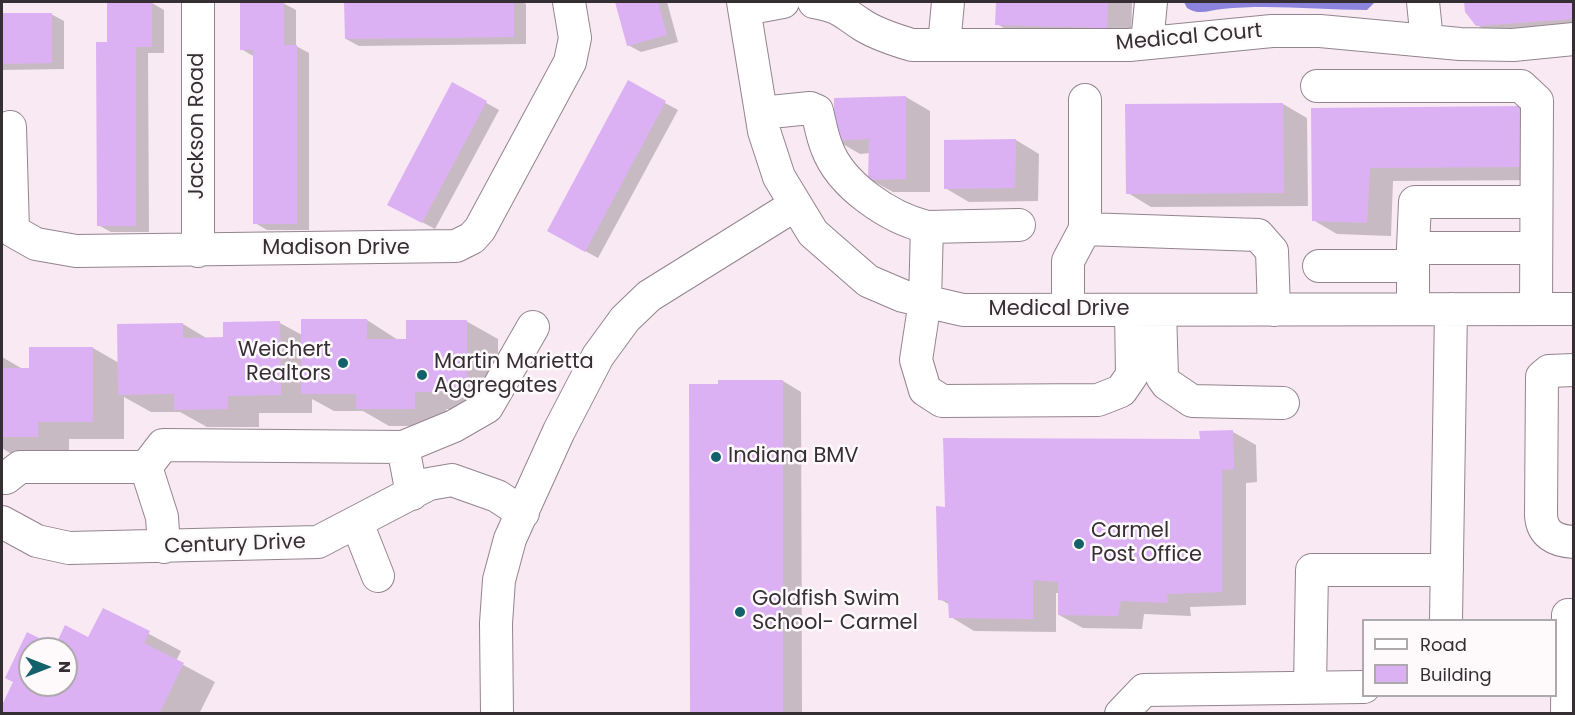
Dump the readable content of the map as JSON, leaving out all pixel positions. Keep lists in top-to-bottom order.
{
  "streets": {
    "street": [
      "Medical Court",
      "Jackson Road",
      "Madison Drive",
      "Medical Drive",
      "Century Drive"
    ]
  },
  "crossings": [
    ["Jackson Road", "Madison Drive"]
  ],
  "places": [
    "Weichert Realtors",
    "Martin Marietta Aggregates",
    "Indiana BMV",
    "Carmel Post Office",
    "Goldfish Swim School- Carmel"
  ],
  "legend": ["Road", "Building"],
  "north": "right"
}
